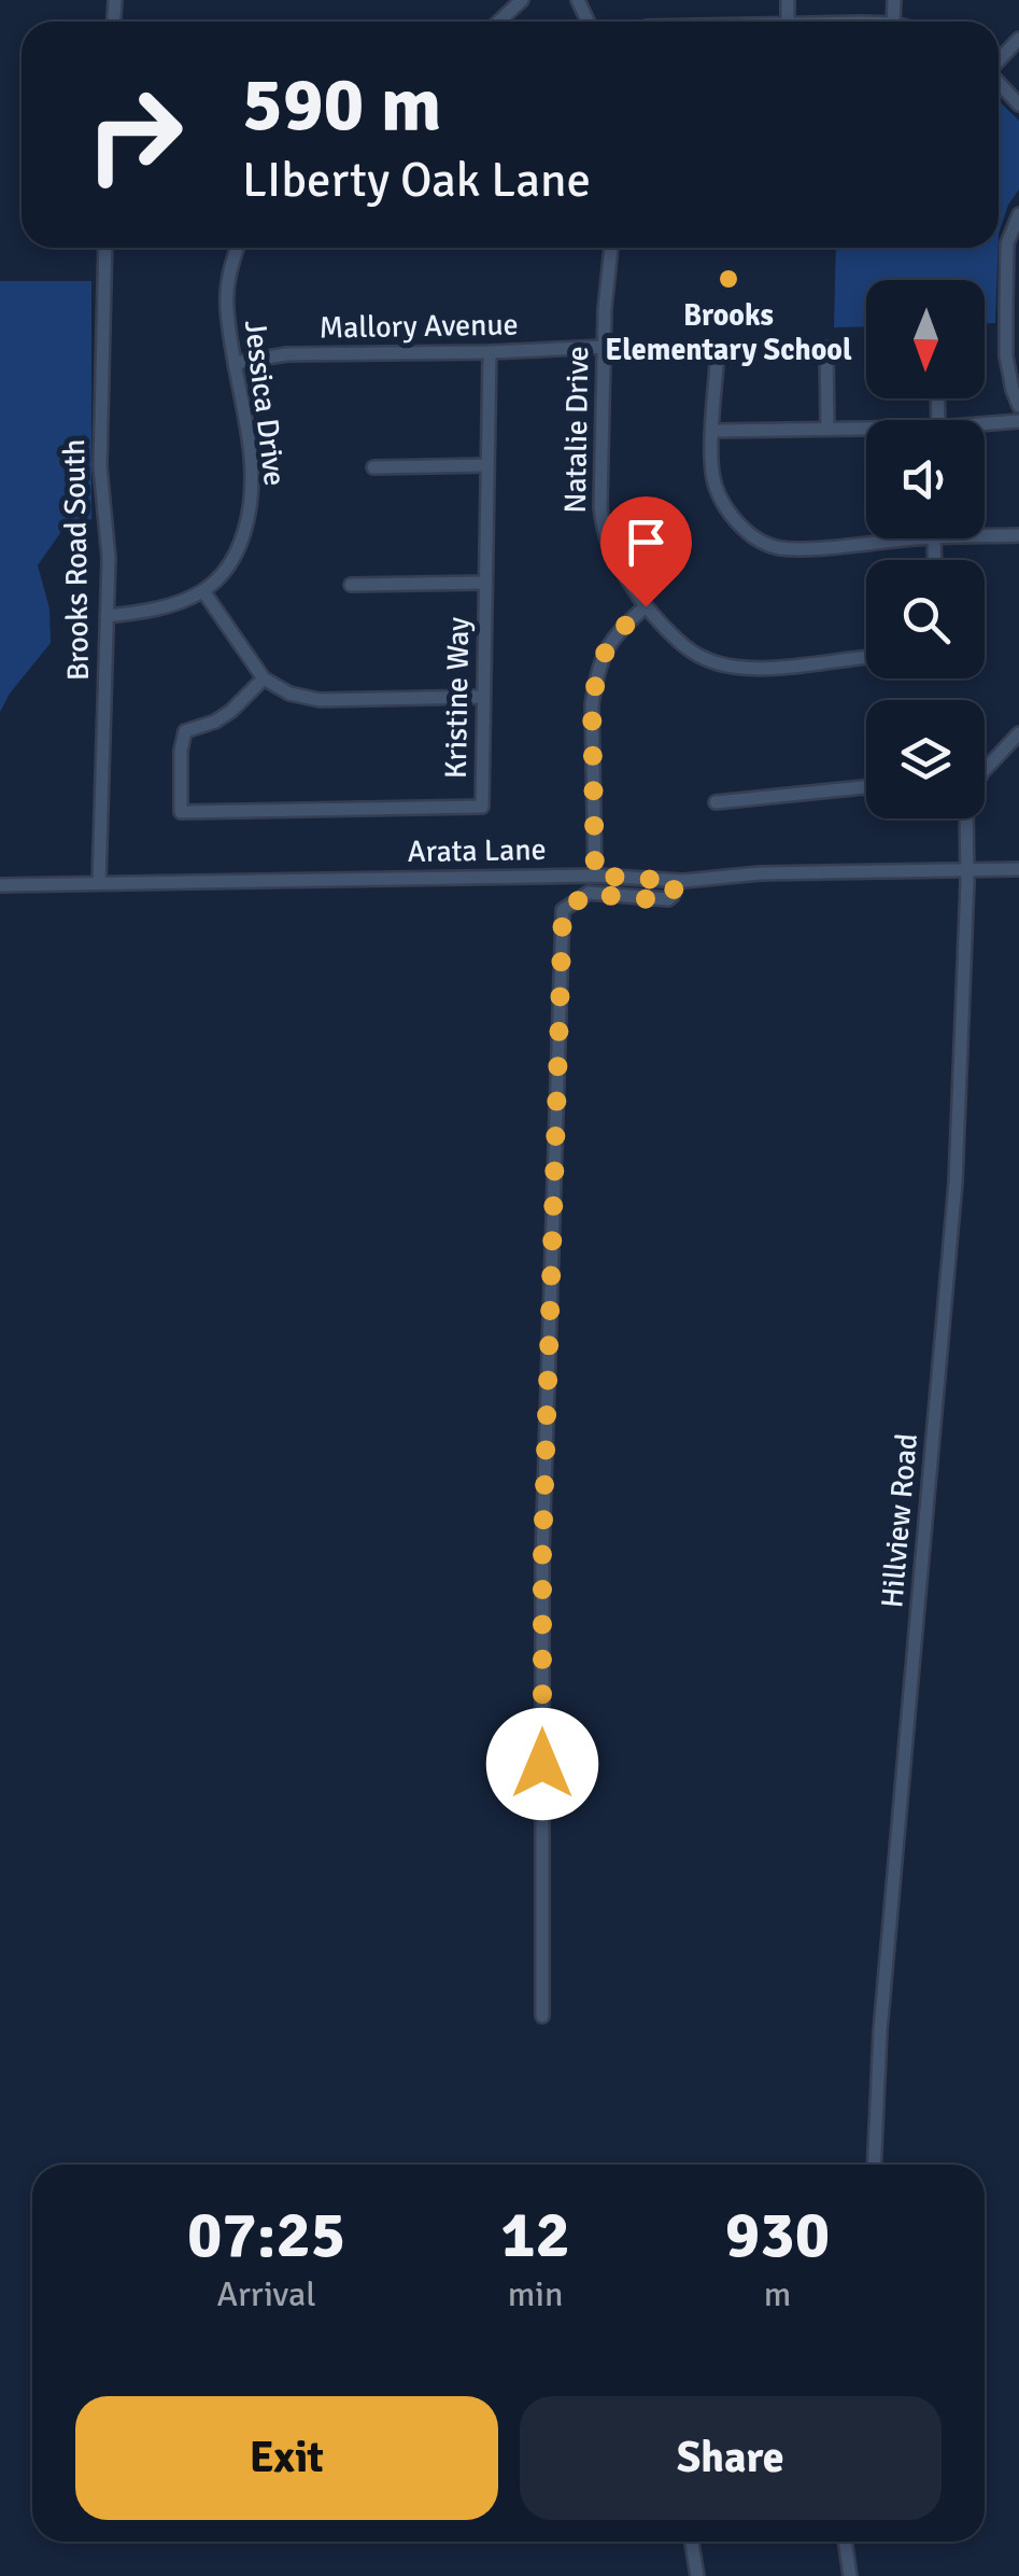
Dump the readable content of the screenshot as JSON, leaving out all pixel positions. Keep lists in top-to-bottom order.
{
  "streets": {
    "street": [
      "Mallory Avenue",
      "Jessica Drive",
      "Natalie Drive",
      "Brooks Road South",
      "Kristine Way",
      "Arata Lane",
      "Hillview Road"
    ]
  },
  "crossings": [
    ["Mallory Avenue", "Jessica Drive"],
    ["Mallory Avenue", "Natalie Drive"],
    ["Mallory Avenue", "Kristine Way"],
    ["Brooks Road South", "Arata Lane"],
    ["Arata Lane", "Hillview Road"]
  ],
  "places": ["Brooks Elementary School"],
  "north": "bottom",
  "page": {
    "turn": ["590 m", "LIberty Oak Lane"],
    "eta": [
      "07:25",
      "Arrival",
      "12",
      "min",
      "930",
      "m"
    ],
    "buttons": ["Exit", "Share"]
  }
}
